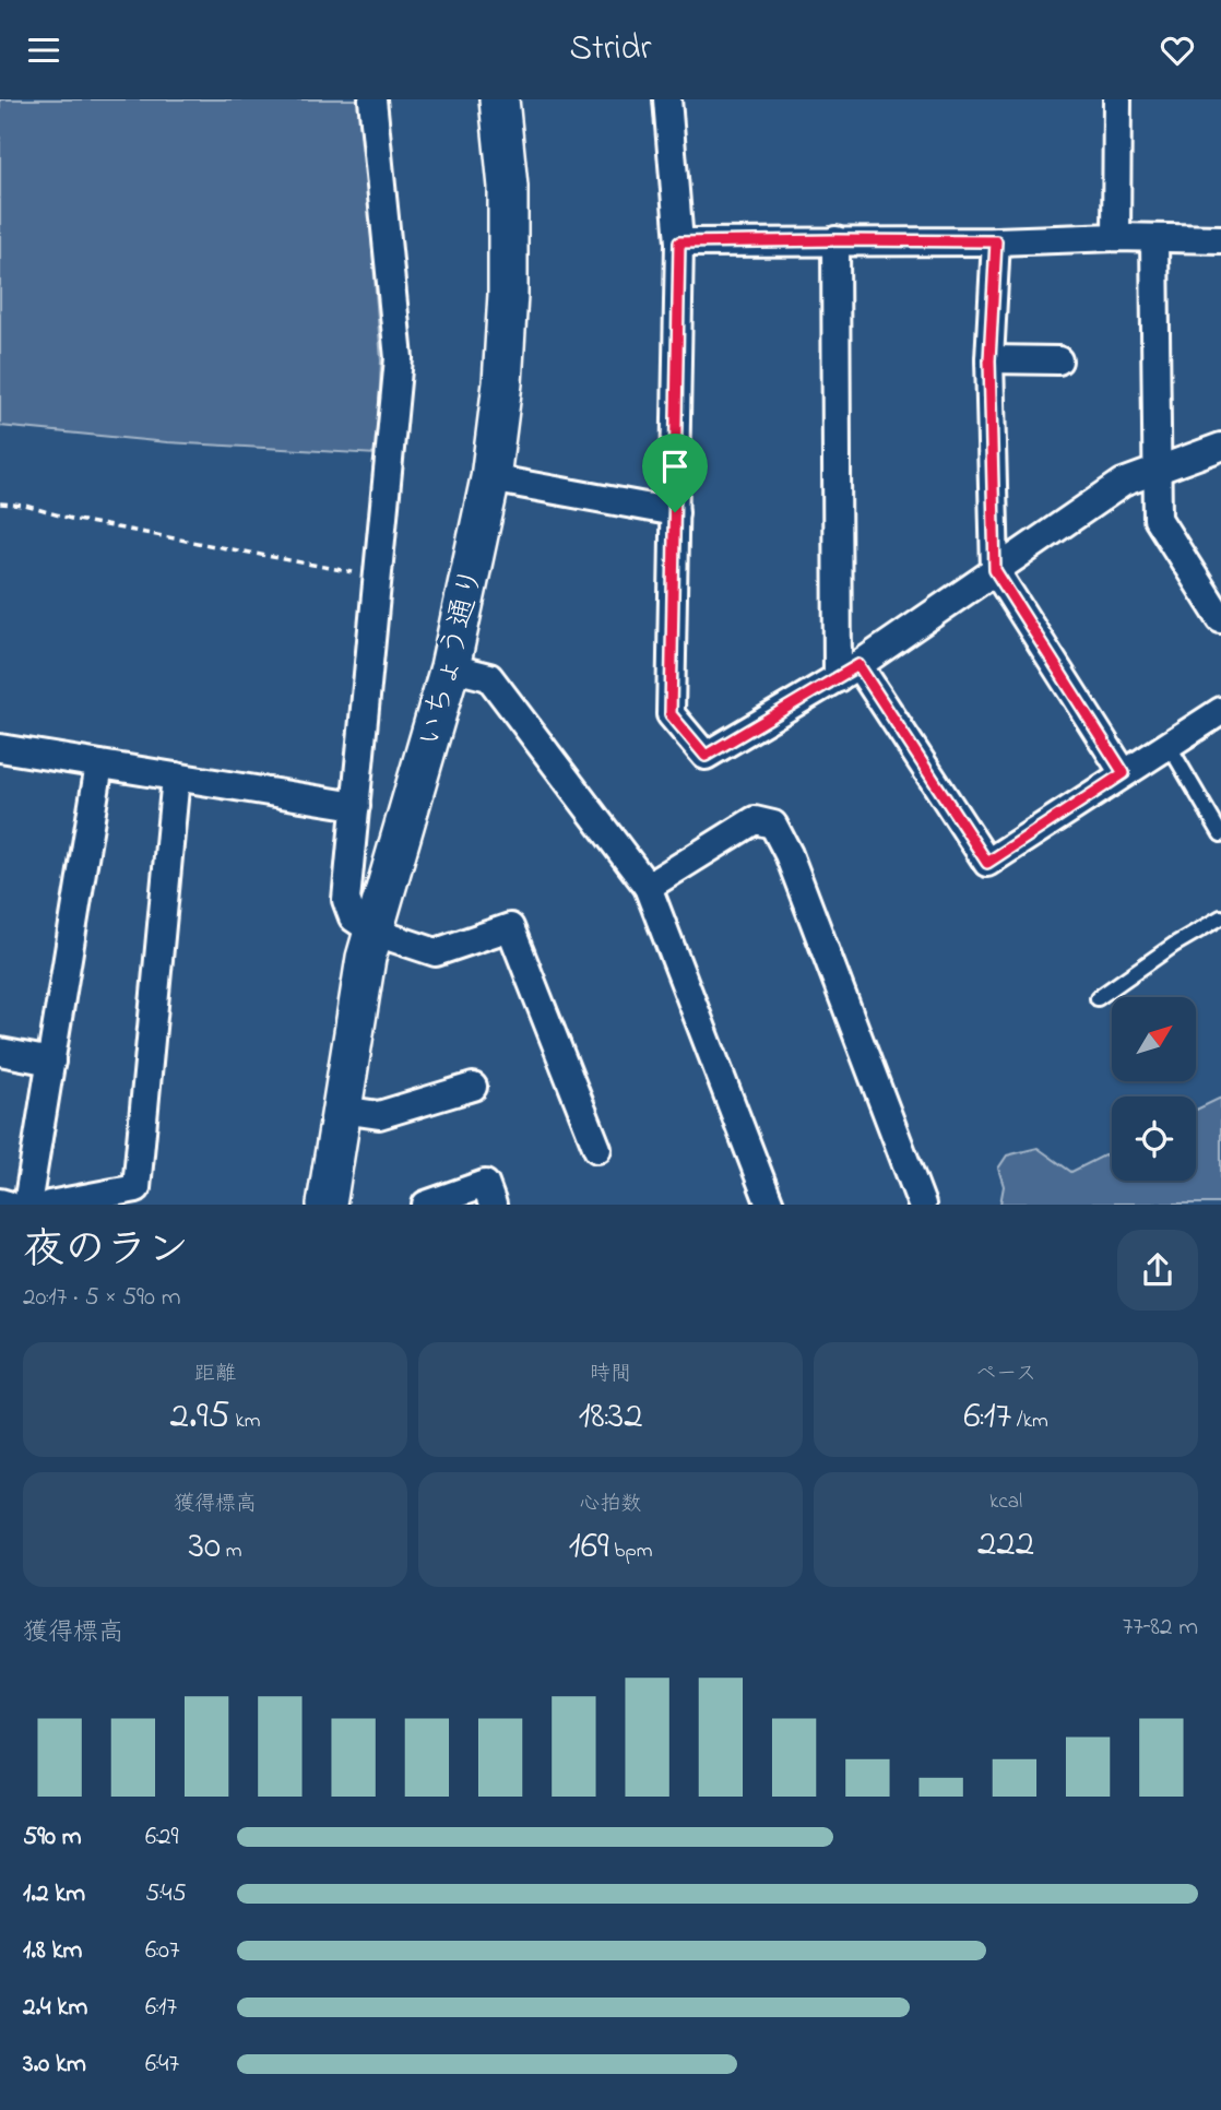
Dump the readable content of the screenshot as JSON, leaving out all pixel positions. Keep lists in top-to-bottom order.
{
  "streets": {
    "street": ["いちょう通り"]
  },
  "north": "top right",
  "page": {
    "header": "Stridr",
    "heading": ["夜のラン", "20:17 · 5 × 590 m"],
    "stats": [
      ["距離", "2.95 km"],
      ["時間", "18:32"],
      ["ペース", "6:17 /km"],
      ["獲得標高", "30 m"],
      ["心拍数", "169 bpm"],
      ["kcal", "222"]
    ],
    "chart": ["獲得標高", "77–82 m"],
    "list": [
      {
        "name": "590 m",
        "note": "6:29"
      },
      {
        "name": "1.2 km",
        "note": "5:45"
      },
      {
        "name": "1.8 km",
        "note": "6:07"
      },
      {
        "name": "2.4 km",
        "note": "6:17"
      },
      {
        "name": "3.0 km",
        "note": "6:47"
      }
    ]
  }
}
